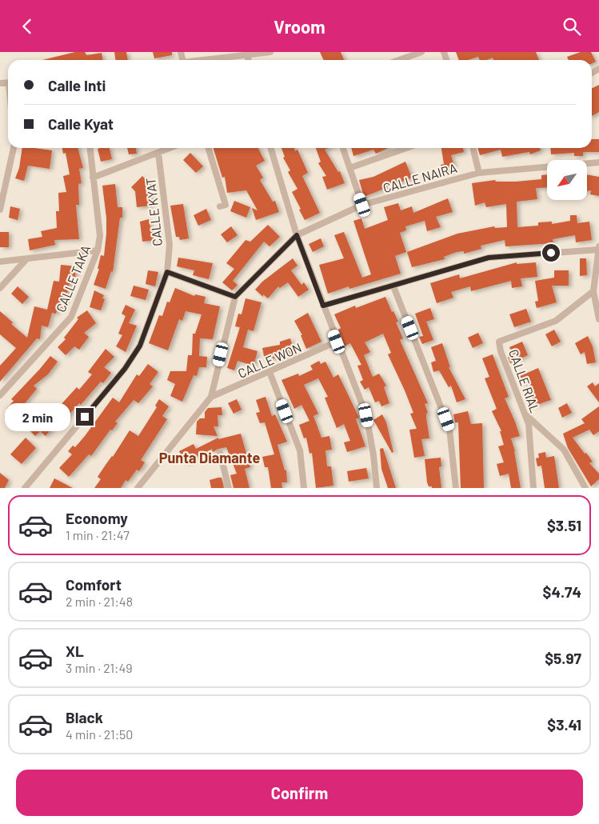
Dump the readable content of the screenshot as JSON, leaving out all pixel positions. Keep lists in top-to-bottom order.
{
  "streets": {
    "street": [
      "CALLE NAIRA",
      "CALLE KYAT",
      "CALLE TAKA",
      "CALLE WON",
      "CALLE RIAL"
    ]
  },
  "districts": ["Punta Diamante"],
  "north": "bottom left",
  "page": {
    "header": "Vroom",
    "banner": ["Calle Inti", "Calle Kyat"],
    "bubble": "2 min",
    "list": [
      {
        "name": "Economy",
        "note": "1 min · 21:47",
        "value": "$3.51"
      },
      {
        "name": "Comfort",
        "note": "2 min · 21:48",
        "value": "$4.74"
      },
      {
        "name": "XL",
        "note": "3 min · 21:49",
        "value": "$5.97"
      },
      {
        "name": "Black",
        "note": "4 min · 21:50",
        "value": "$3.41"
      }
    ],
    "buttons": "Confirm"
  }
}
